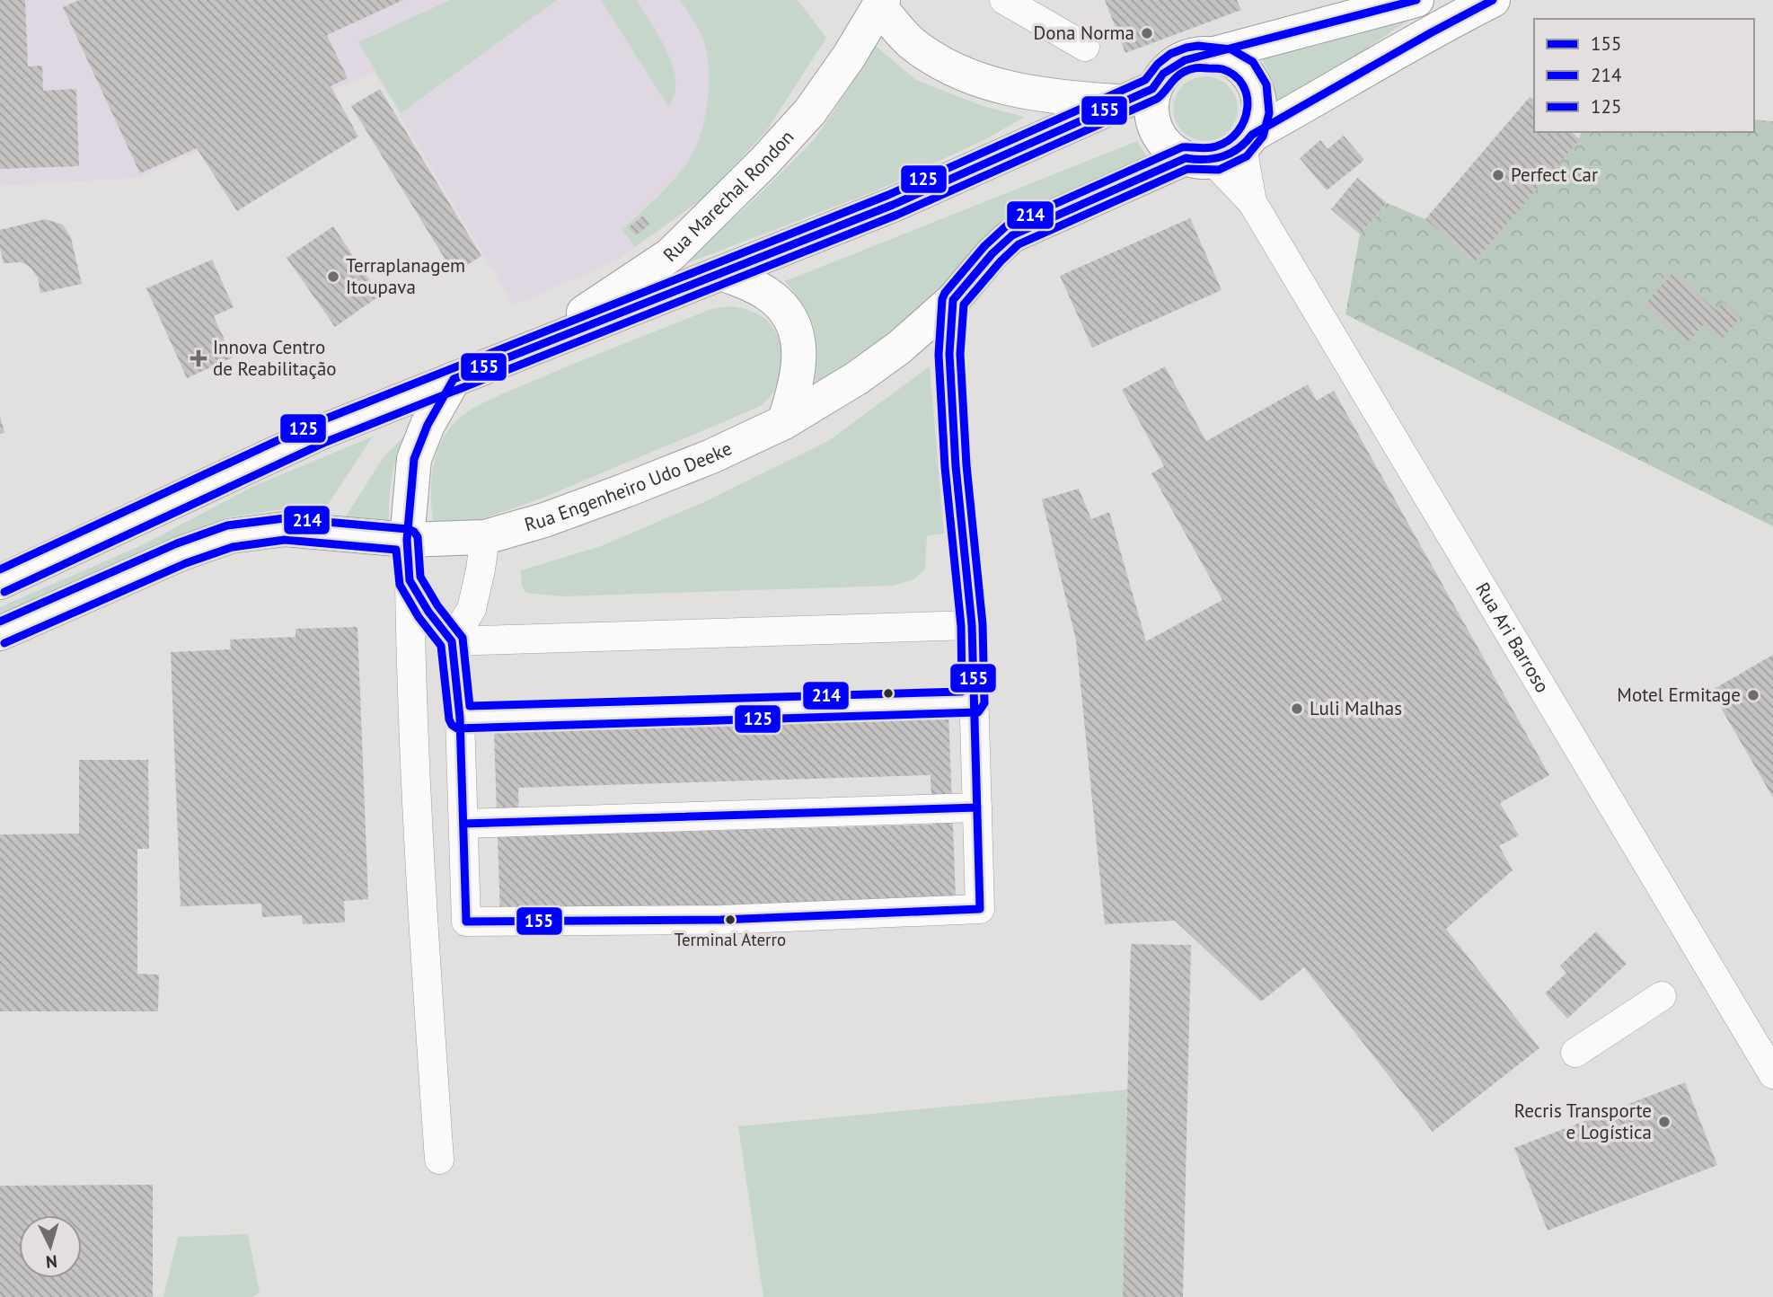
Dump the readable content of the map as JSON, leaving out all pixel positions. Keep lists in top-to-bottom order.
{
  "streets": {
    "main road": ["Rua Marechal Rondon", "Rua Engenheiro Udo Deeke"],
    "street": ["Rua Ari Barroso"]
  },
  "crossings": [
    ["Rua Engenheiro Udo Deeke", "Rua Ari Barroso"]
  ],
  "places": {
    "other": [
      "Dona Norma",
      "Perfect Car",
      "Terraplanagem Itoupava",
      "Motel Ermitage",
      "Luli Malhas",
      "Terminal Aterro",
      "Recris Transporte e Logística"
    ],
    "health": ["Innova Centro de Reabilitação"]
  },
  "lines": ["transit line 155", "transit line 125", "transit line 214"],
  "legend": ["155", "214", "125"],
  "north": "bottom"
}
